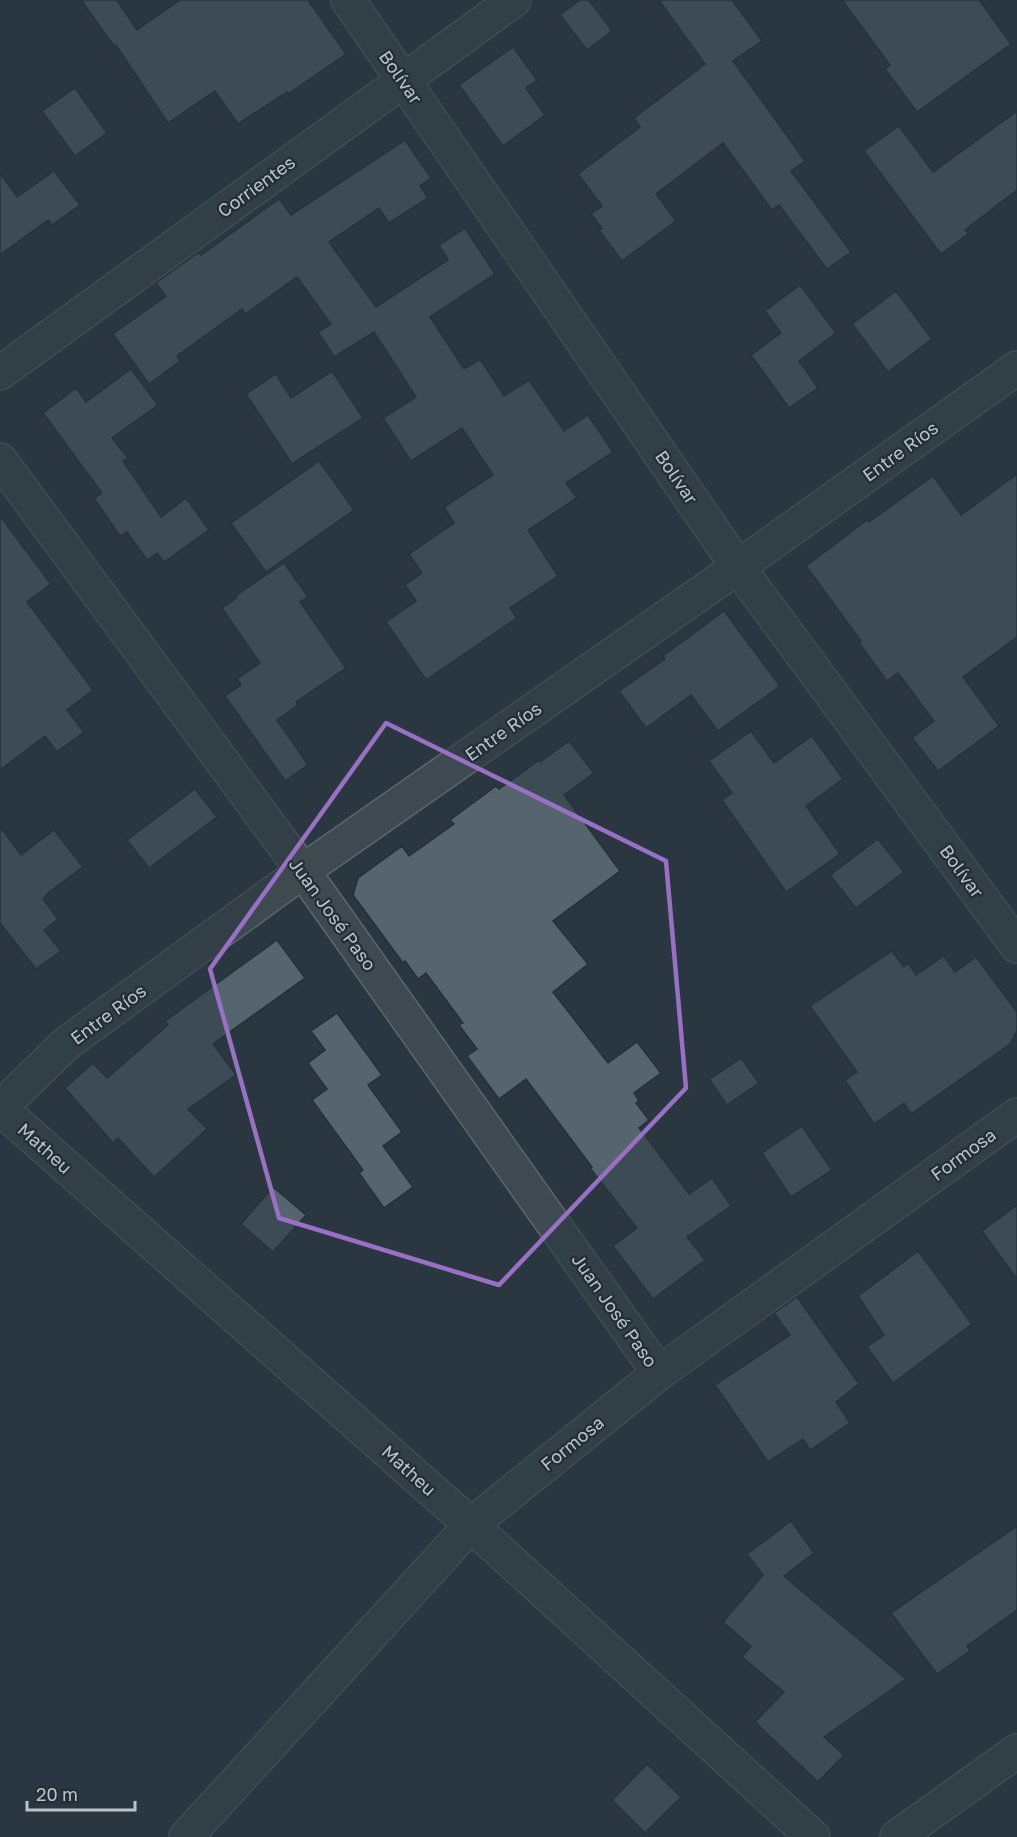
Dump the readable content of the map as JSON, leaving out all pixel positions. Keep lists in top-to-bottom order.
{
  "streets": {
    "street": [
      "Bolívar",
      "Corrientes",
      "Entre Ríos",
      "Juan José Paso",
      "Matheu",
      "Formosa"
    ]
  },
  "crossings": [
    ["Bolívar", "Corrientes"],
    ["Bolívar", "Entre Ríos"],
    ["Entre Ríos", "Juan José Paso"],
    ["Entre Ríos", "Matheu"],
    ["Juan José Paso", "Formosa"],
    ["Matheu", "Formosa"]
  ],
  "scale_bar": "20 m"
}
